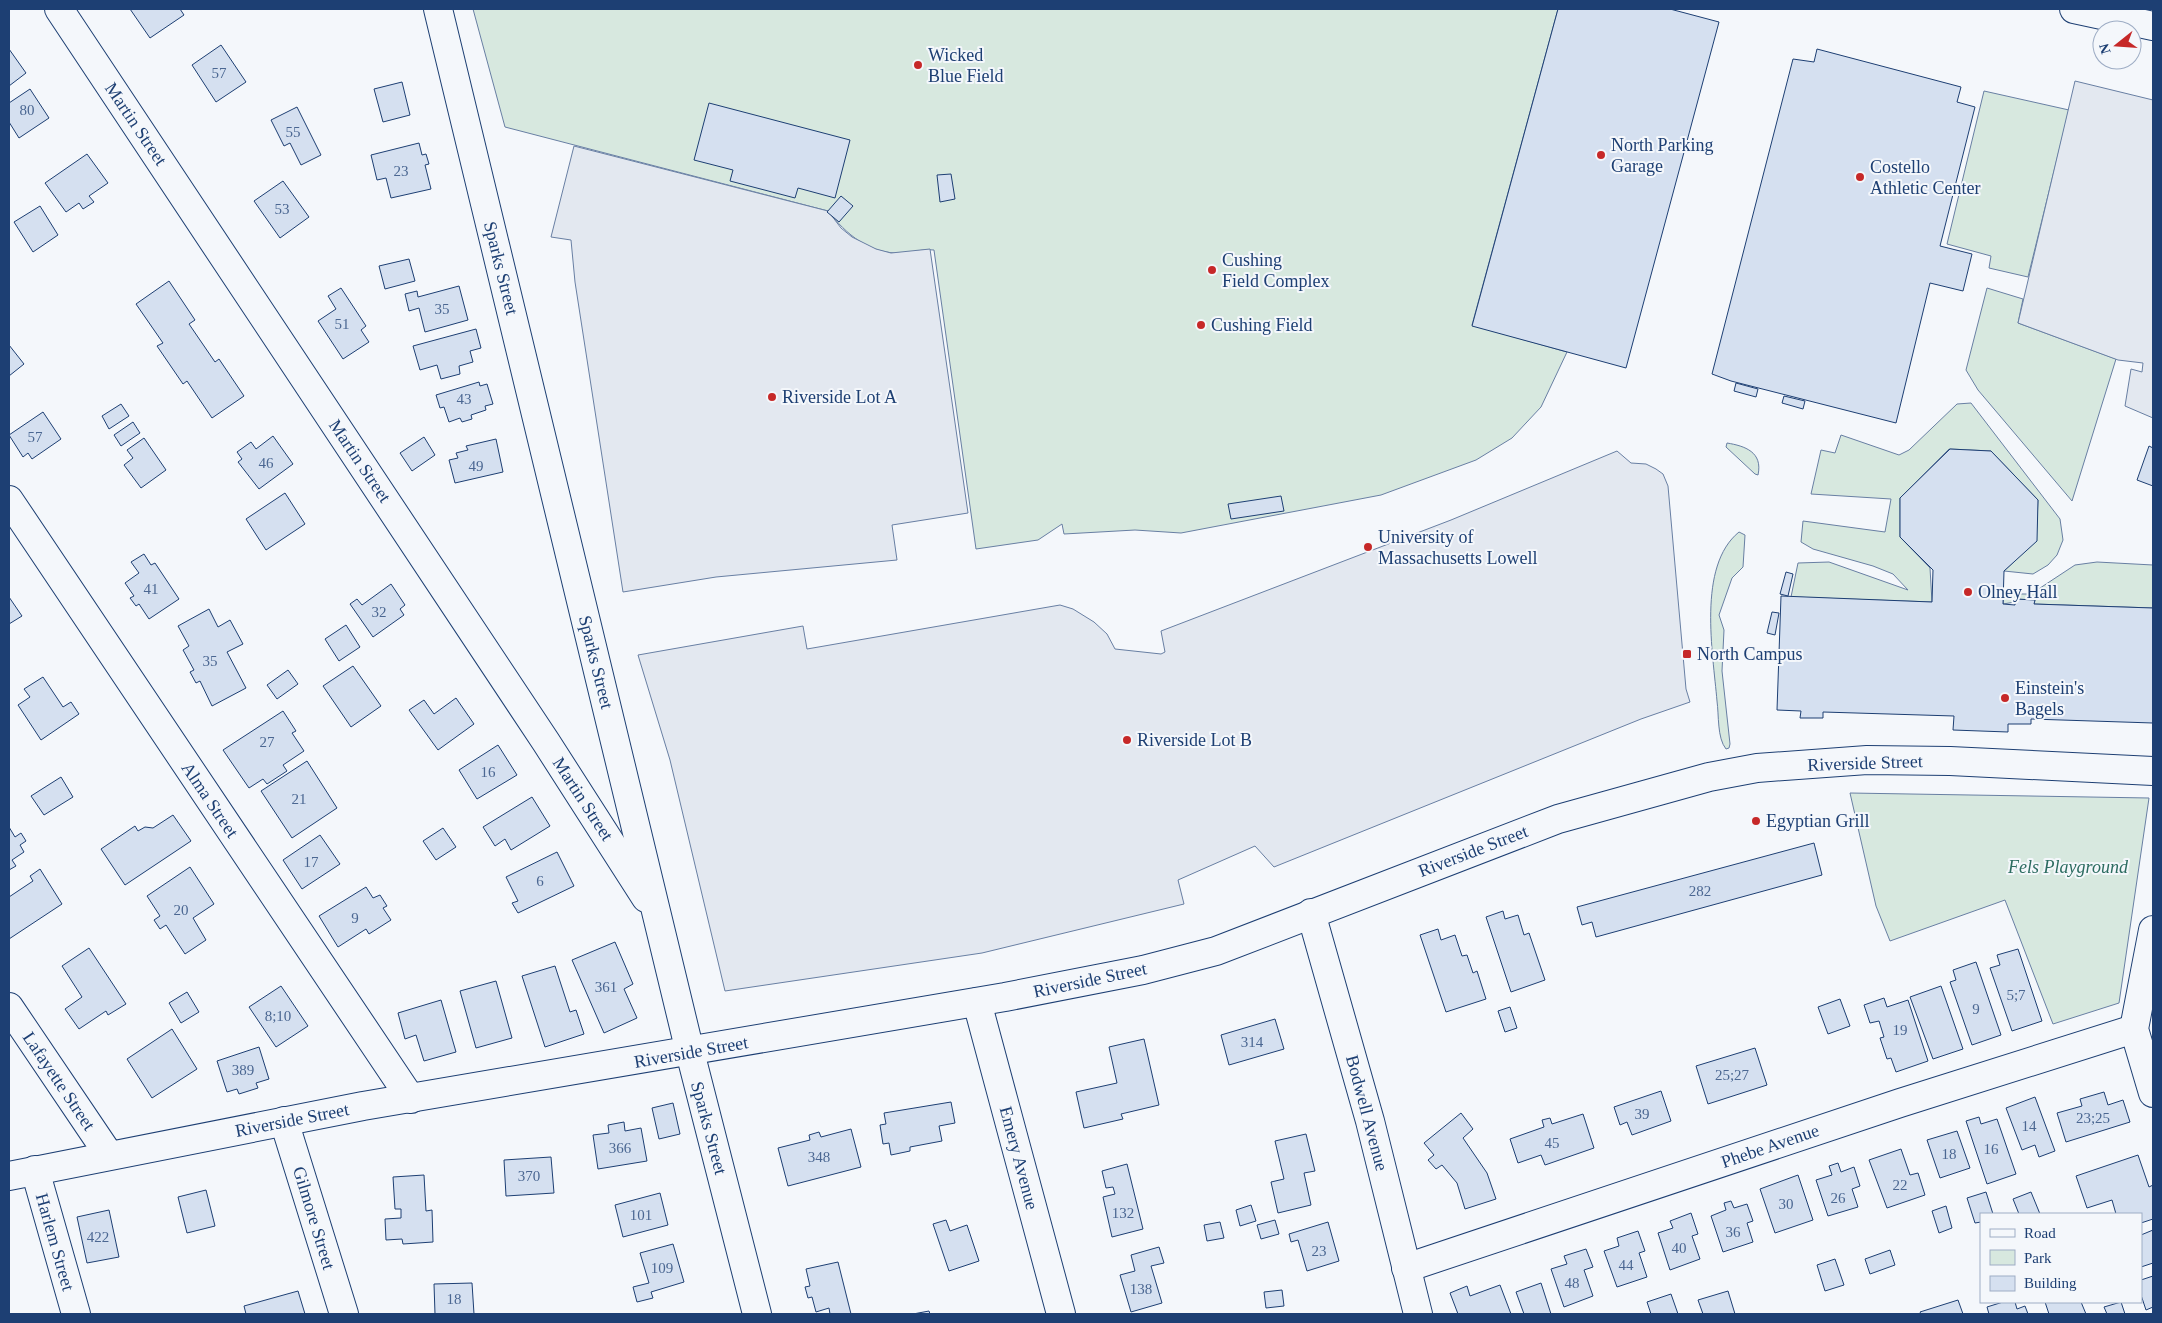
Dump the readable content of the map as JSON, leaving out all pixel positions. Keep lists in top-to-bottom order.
{
  "streets": {
    "street": [
      "Martin Street",
      "Sparks Street",
      "Riverside Street",
      "Alma Street",
      "Lafayette Street",
      "Bodwell Avenue",
      "Phebe Avenue",
      "Emery Avenue",
      "Gilmore Street",
      "Harlem Street"
    ]
  },
  "crossings": [
    ["Martin Street", "Sparks Street"],
    ["Sparks Street", "Riverside Street"],
    ["Riverside Street", "Alma Street"],
    ["Riverside Street", "Lafayette Street"],
    ["Riverside Street", "Bodwell Avenue"],
    ["Riverside Street", "Emery Avenue"],
    ["Riverside Street", "Gilmore Street"],
    ["Riverside Street", "Harlem Street"],
    ["Bodwell Avenue", "Phebe Avenue"]
  ],
  "parks": ["Fels Playground"],
  "places": {
    "other": [
      "Wicked Blue Field",
      "North Parking Garage",
      "Costello Athletic Center",
      "Cushing Field Complex",
      "Cushing Field",
      "Riverside Lot A",
      "University of Massachusetts Lowell",
      "Olney Hall",
      "Einstein's Bagels",
      "Riverside Lot B",
      "Egyptian Grill"
    ],
    "transit": ["North Campus"]
  },
  "house_numbers": [
    "57",
    "80",
    "55",
    "23",
    "53",
    "35",
    "51",
    "43",
    "57",
    "46",
    "49",
    "41",
    "32",
    "35",
    "27",
    "16",
    "21",
    "17",
    "6",
    "282",
    "20",
    "9",
    "361",
    "5;7",
    "9",
    "8;10",
    "19",
    "314",
    "389",
    "25;27",
    "39",
    "23;25",
    "14",
    "45",
    "366",
    "16",
    "18",
    "348",
    "370",
    "22",
    "26",
    "30",
    "132",
    "101",
    "36",
    "422",
    "40",
    "23",
    "44",
    "109",
    "48",
    "138",
    "18"
  ],
  "legend": ["Road", "Park", "Building"],
  "north": "left"
}
